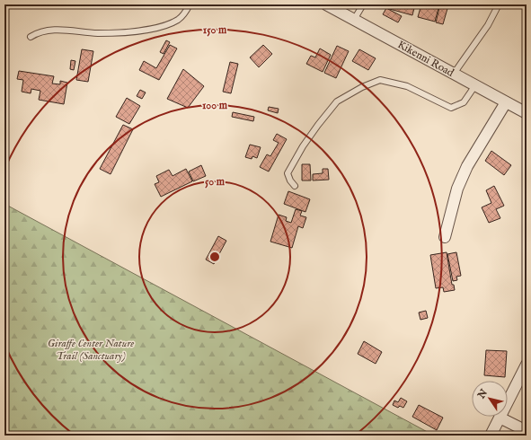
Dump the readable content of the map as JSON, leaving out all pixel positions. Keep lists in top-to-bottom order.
{
  "streets": {
    "street": ["Kikenni Road"]
  },
  "parks": ["Giraffe Center Nature Trail (Sanctuary)"],
  "north": "top left",
  "rings": ["150 m", "100 m", "50 m"]
}
